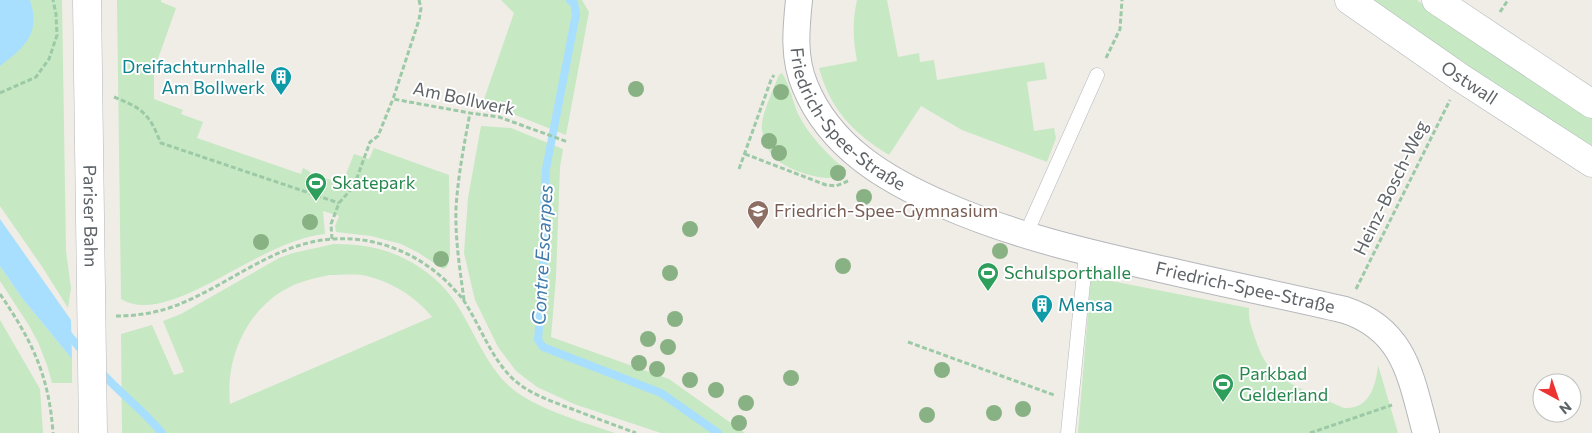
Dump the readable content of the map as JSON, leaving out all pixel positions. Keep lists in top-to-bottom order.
{
  "streets": {
    "main road": ["Ostwall", "Pariser Bahn"],
    "street": ["Friedrich-Spee-Straße"],
    "path": ["Am Bollwerk", "Heinz-Bosch-Weg"]
  },
  "crossings": [
    ["Ostwall", "Heinz-Bosch-Weg"],
    ["Friedrich-Spee-Straße", "Heinz-Bosch-Weg"]
  ],
  "water": ["Contre Escarpes"],
  "places": {
    "building": ["Dreifachturnhalle Am Bollwerk", "Mensa"],
    "sports": ["Skatepark", "Schulsporthalle", "Parkbad Gelderland"],
    "school or university": ["Friedrich-Spee-Gymnasium"]
  },
  "north": "bottom right"
}
